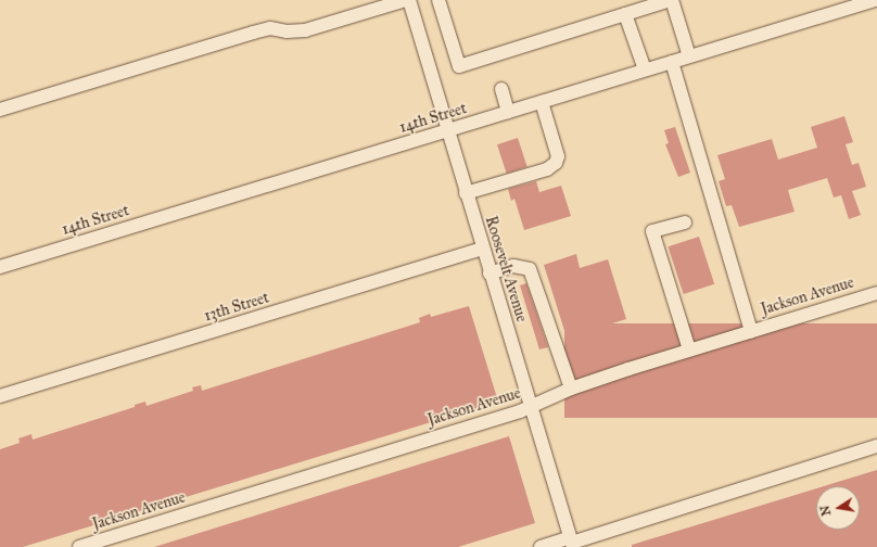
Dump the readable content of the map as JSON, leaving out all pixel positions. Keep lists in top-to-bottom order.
{
  "streets": {
    "street": [
      "14th Street",
      "Roosevelt Avenue",
      "Jackson Avenue",
      "13th Street"
    ]
  },
  "crossings": [
    ["14th Street", "Roosevelt Avenue"],
    ["Roosevelt Avenue", "Jackson Avenue"],
    ["Roosevelt Avenue", "13th Street"]
  ],
  "north": "left"
}
